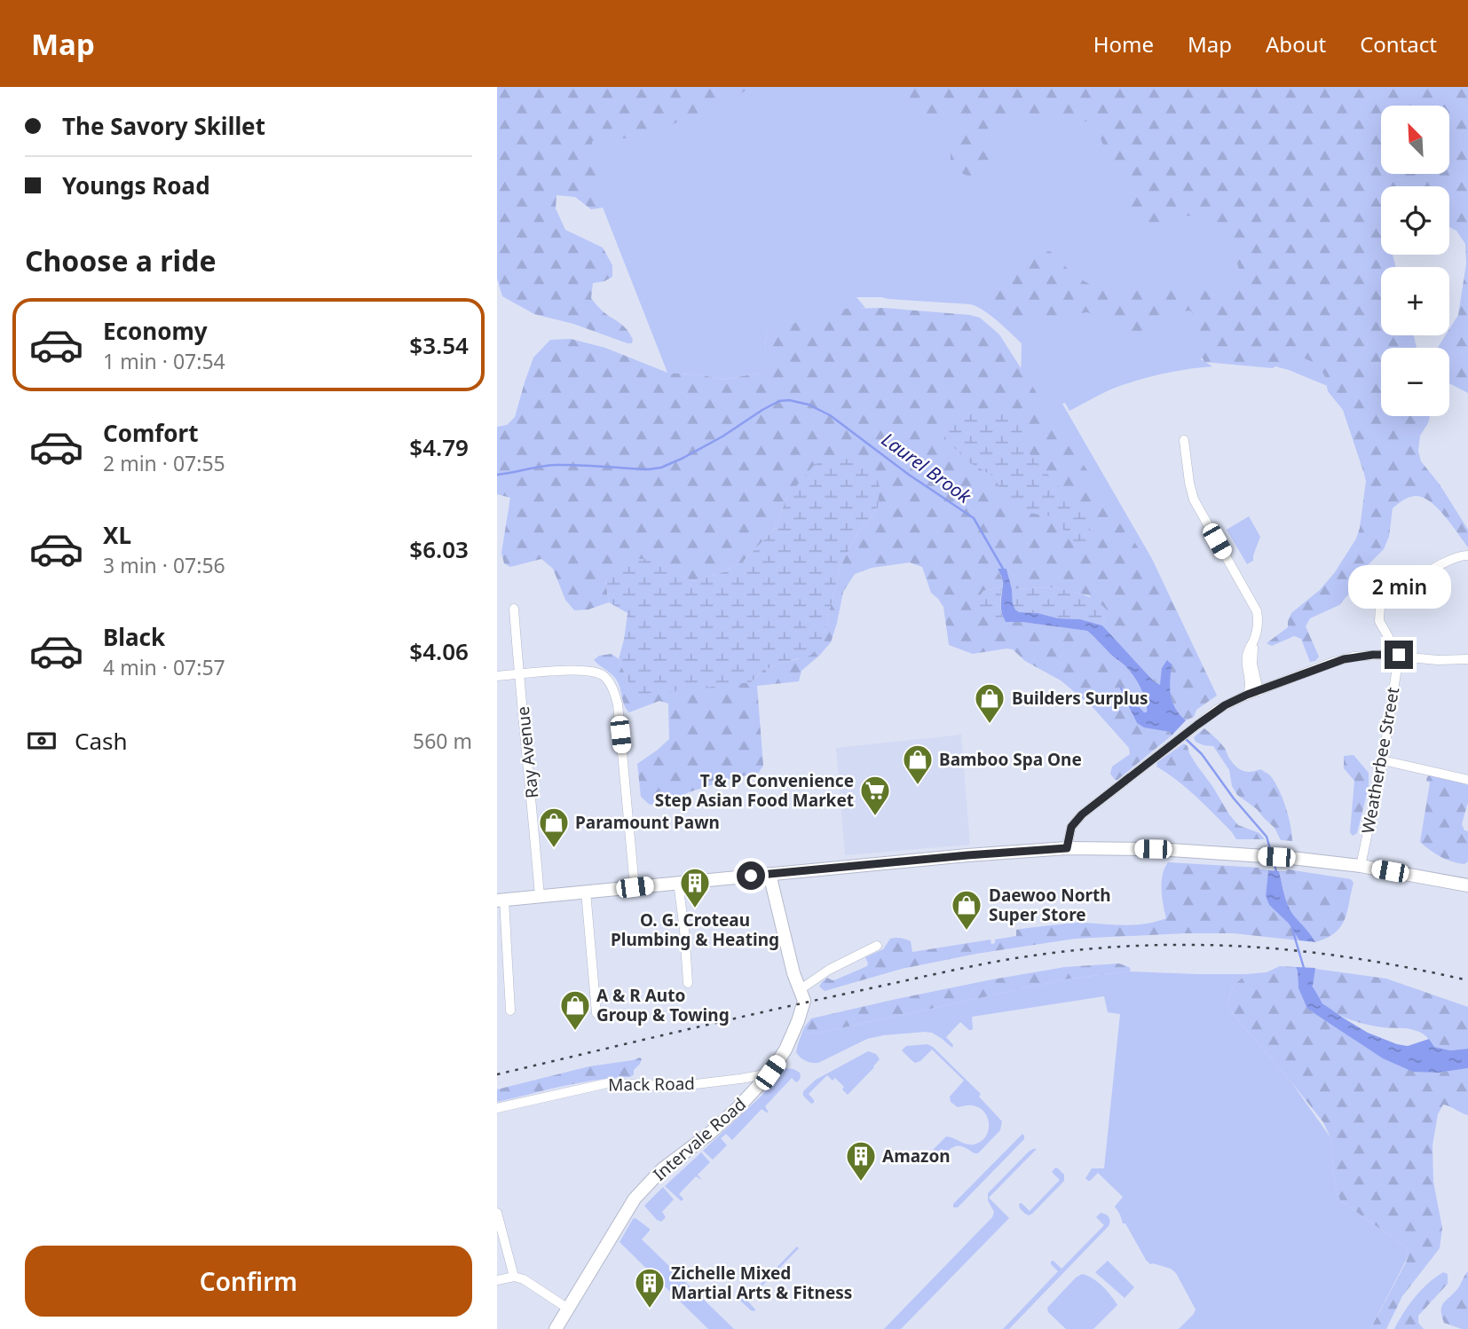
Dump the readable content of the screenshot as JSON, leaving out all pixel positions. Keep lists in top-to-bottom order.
{
  "streets": {
    "main road": ["Intervale Road"],
    "street": ["Ray Avenue", "Weatherbee Street", "Mack Road"]
  },
  "crossings": [
    ["Mack Road", "Intervale Road"]
  ],
  "water": ["Laurel Brook"],
  "places": {
    "shop": [
      "Builders Surplus",
      "Bamboo Spa One",
      "Paramount Pawn",
      "Daewoo North Super Store",
      "A & R Auto Group & Towing"
    ],
    "supermarket": ["T & P Convenience Step Asian Food Market"],
    "building": ["O. G. Croteau Plumbing & Heating", "Amazon", "Zichelle Mixed Martial Arts & Fitness"]
  },
  "north": "top left",
  "page": {
    "header": "Map",
    "nav": [
      "Home",
      "Map",
      "About",
      "Contact"
    ],
    "banner": ["The Savory Skillet", "Youngs Road"],
    "map_buttons": ["+", "−"],
    "heading": "Choose a ride",
    "list": [
      {
        "name": "Economy",
        "note": "1 min · 07:54",
        "value": "$3.54"
      },
      {
        "name": "Comfort",
        "note": "2 min · 07:55",
        "value": "$4.79"
      },
      {
        "name": "XL",
        "note": "3 min · 07:56",
        "value": "$6.03"
      },
      {
        "name": "Black",
        "note": "4 min · 07:57",
        "value": "$4.06"
      }
    ],
    "bubble": "2 min",
    "pay": ["Cash", "560 m"],
    "buttons": "Confirm"
  }
}
